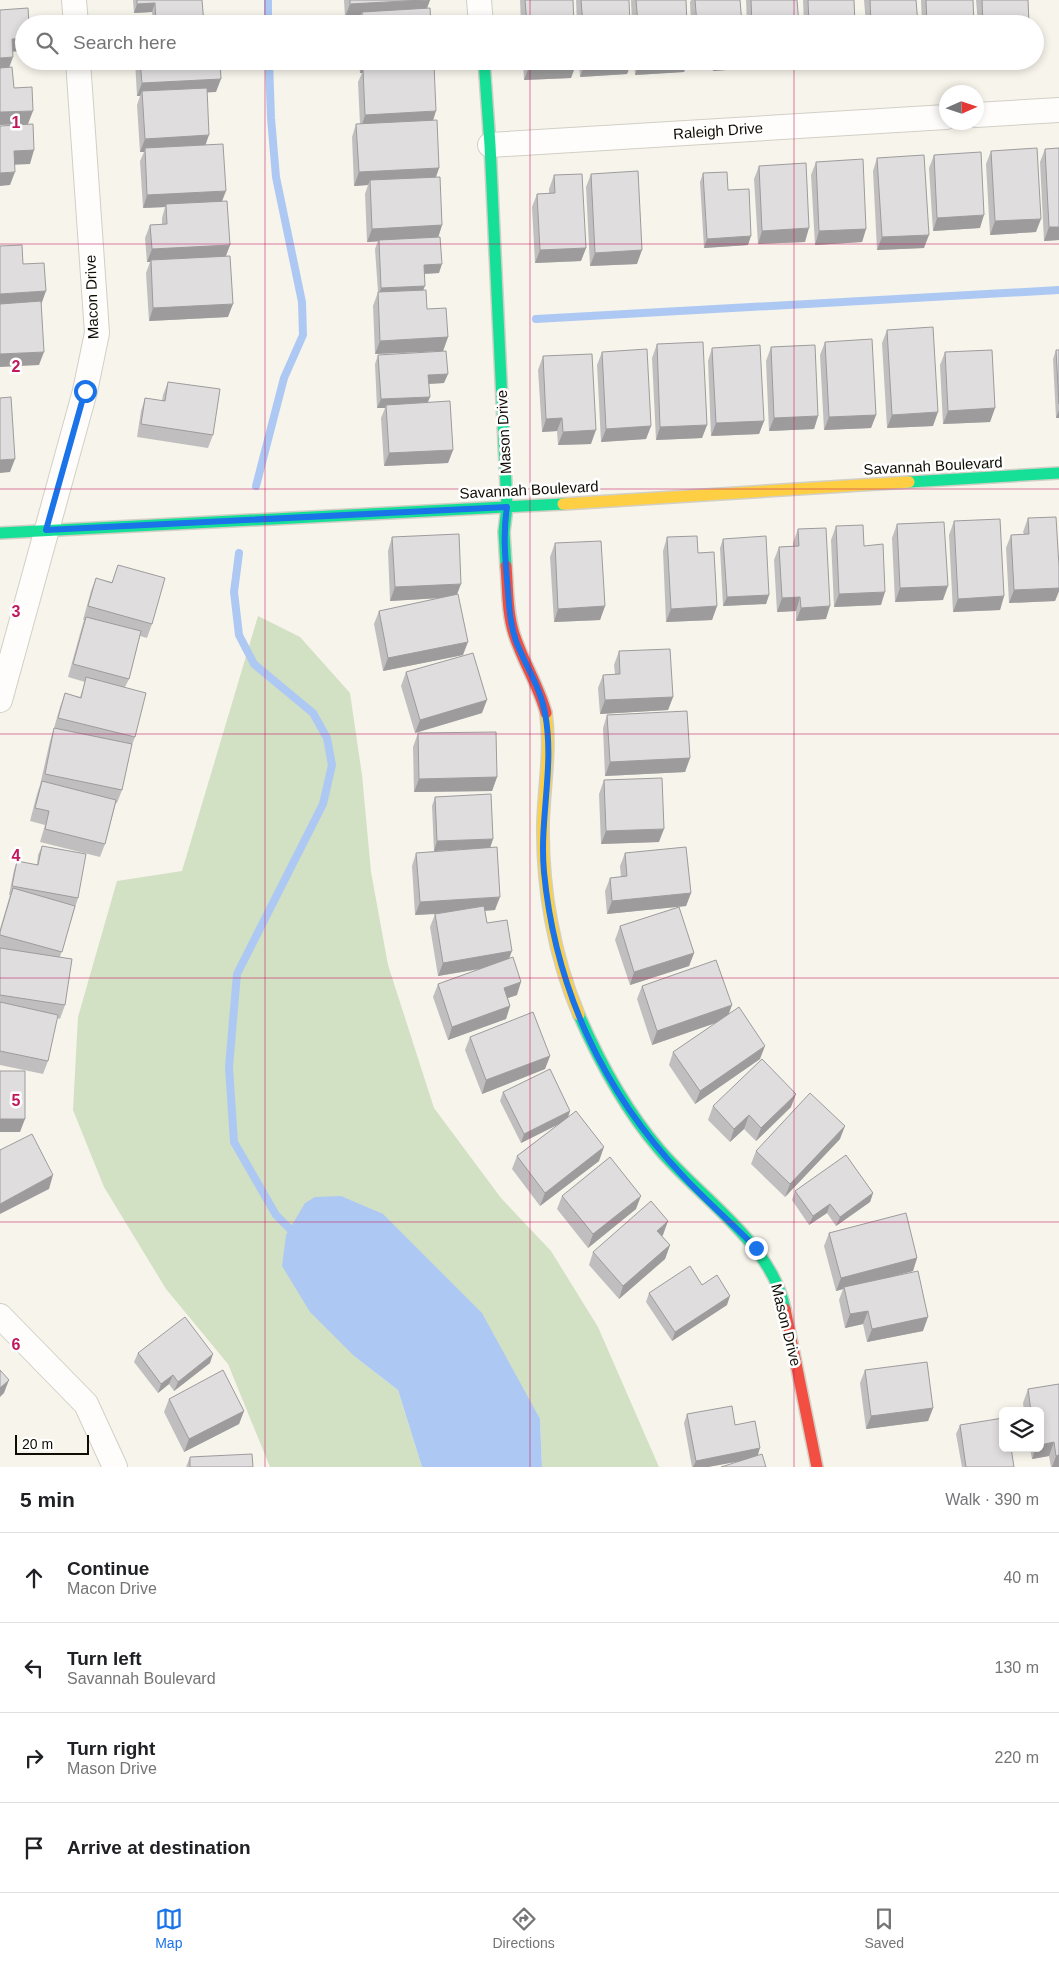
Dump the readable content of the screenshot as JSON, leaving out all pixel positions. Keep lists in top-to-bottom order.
{
  "streets": {
    "street": [
      "Raleigh Drive",
      "Macon Drive",
      "Mason Drive",
      "Savannah Boulevard"
    ]
  },
  "crossings": [
    ["Raleigh Drive", "Mason Drive"],
    ["Macon Drive", "Savannah Boulevard"],
    ["Mason Drive", "Savannah Boulevard"]
  ],
  "scale_bar": "20 m",
  "north": "right",
  "page": {
    "search": "Search here",
    "scale": "20 m",
    "heading": ["5 min", "Walk · 390 m"],
    "list": [
      ["Continue", "Macon Drive", "40 m"],
      ["Turn left", "Savannah Boulevard", "130 m"],
      ["Turn right", "Mason Drive", "220 m"],
      "Arrive at destination"
    ],
    "nav": ["Map", "Directions", "Saved"]
  },
  "grid": {
    "rows": [
      "1",
      "2",
      "3",
      "4",
      "5",
      "6"
    ]
  }
}
